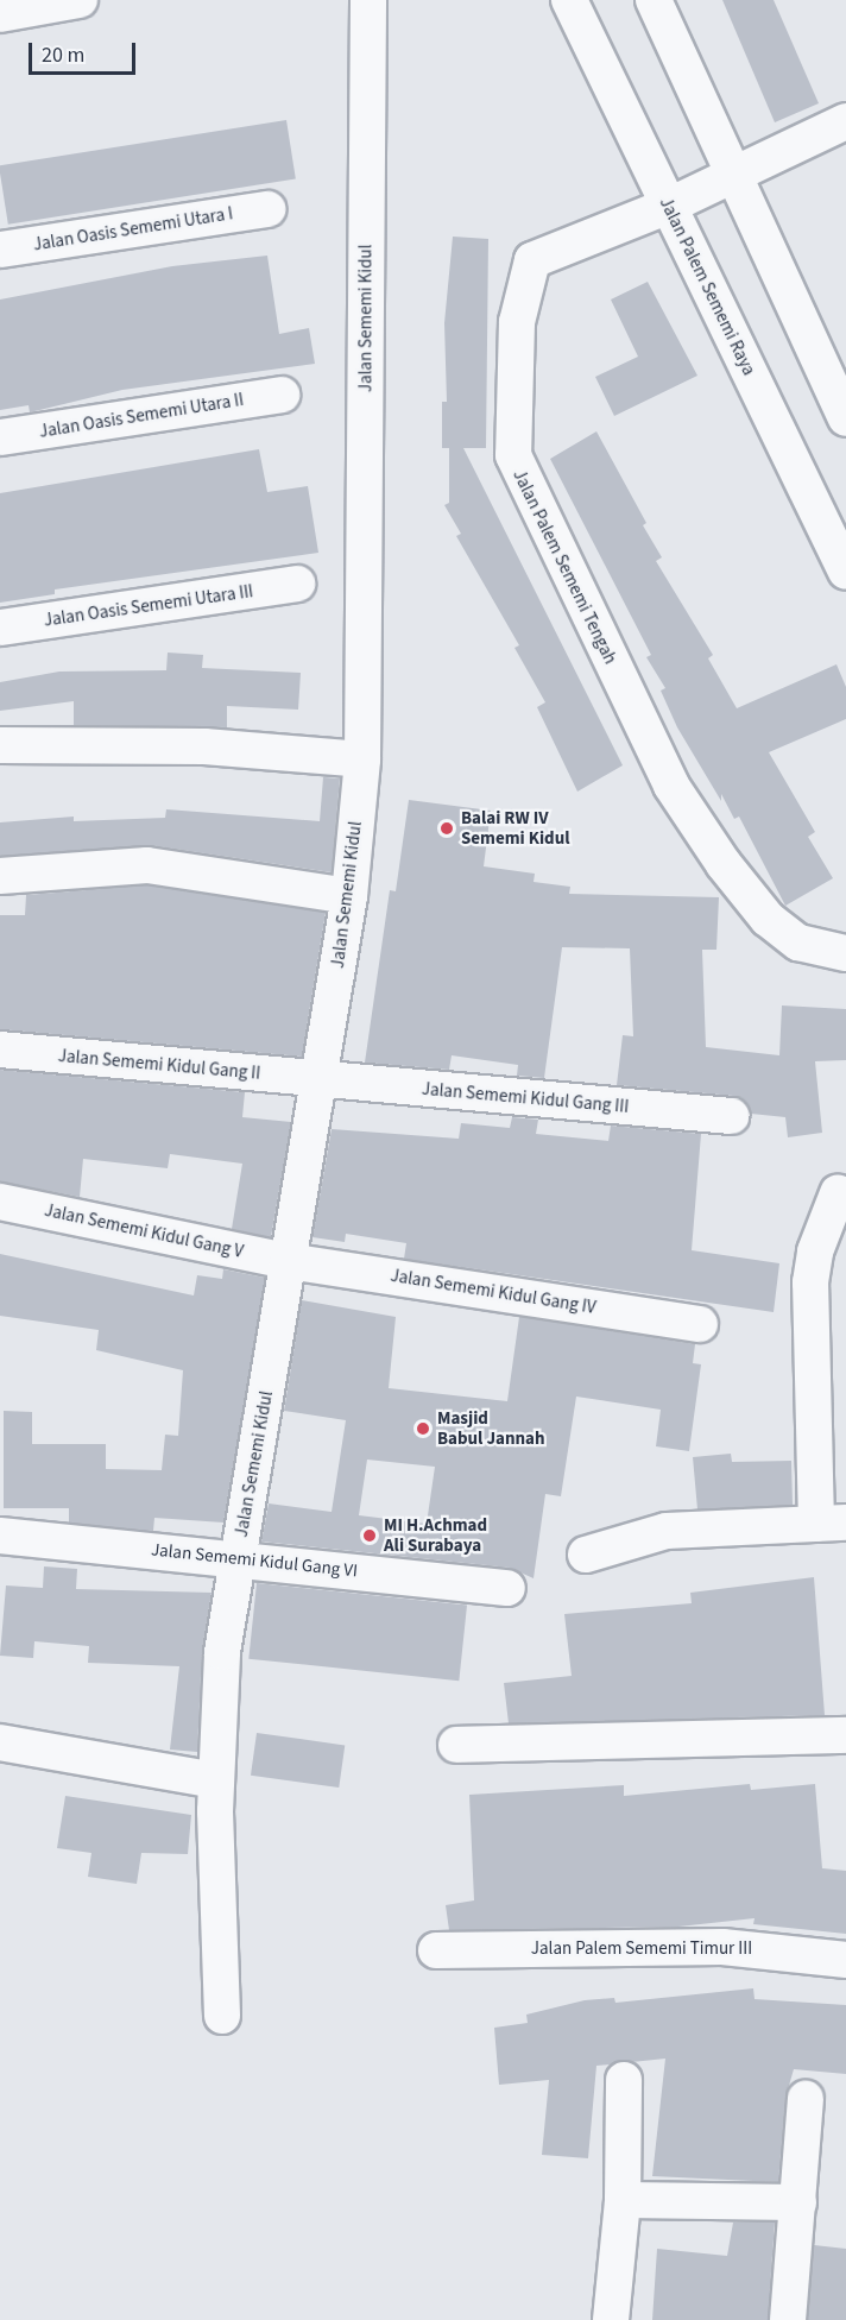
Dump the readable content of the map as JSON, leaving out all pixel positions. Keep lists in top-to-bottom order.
{
  "streets": {
    "street": [
      "Jalan Oasis Sememi Utara I",
      "Jalan Palem Sememi Raya",
      "Jalan Sememi Kidul",
      "Jalan Oasis Sememi Utara II",
      "Jalan Palem Sememi Tengah",
      "Jalan Oasis Sememi Utara III",
      "Jalan Sememi Kidul Gang II",
      "Jalan Sememi Kidul Gang III",
      "Jalan Sememi Kidul Gang V",
      "Jalan Sememi Kidul Gang IV",
      "Jalan Sememi Kidul Gang VI",
      "Jalan Palem Sememi Timur III"
    ]
  },
  "crossings": [
    ["Jalan Palem Sememi Raya", "Jalan Palem Sememi Tengah"],
    ["Jalan Sememi Kidul", "Jalan Sememi Kidul Gang II"],
    ["Jalan Sememi Kidul", "Jalan Sememi Kidul Gang III"],
    ["Jalan Sememi Kidul", "Jalan Sememi Kidul Gang V"],
    ["Jalan Sememi Kidul", "Jalan Sememi Kidul Gang IV"],
    ["Jalan Sememi Kidul", "Jalan Sememi Kidul Gang VI"],
    ["Jalan Sememi Kidul Gang II", "Jalan Sememi Kidul Gang III"],
    ["Jalan Sememi Kidul Gang V", "Jalan Sememi Kidul Gang IV"]
  ],
  "places": ["Balai RW IV Sememi Kidul", "Masjid Babul Jannah", "MI H.Achmad Ali Surabaya"],
  "scale_bar": "20 m"
}
